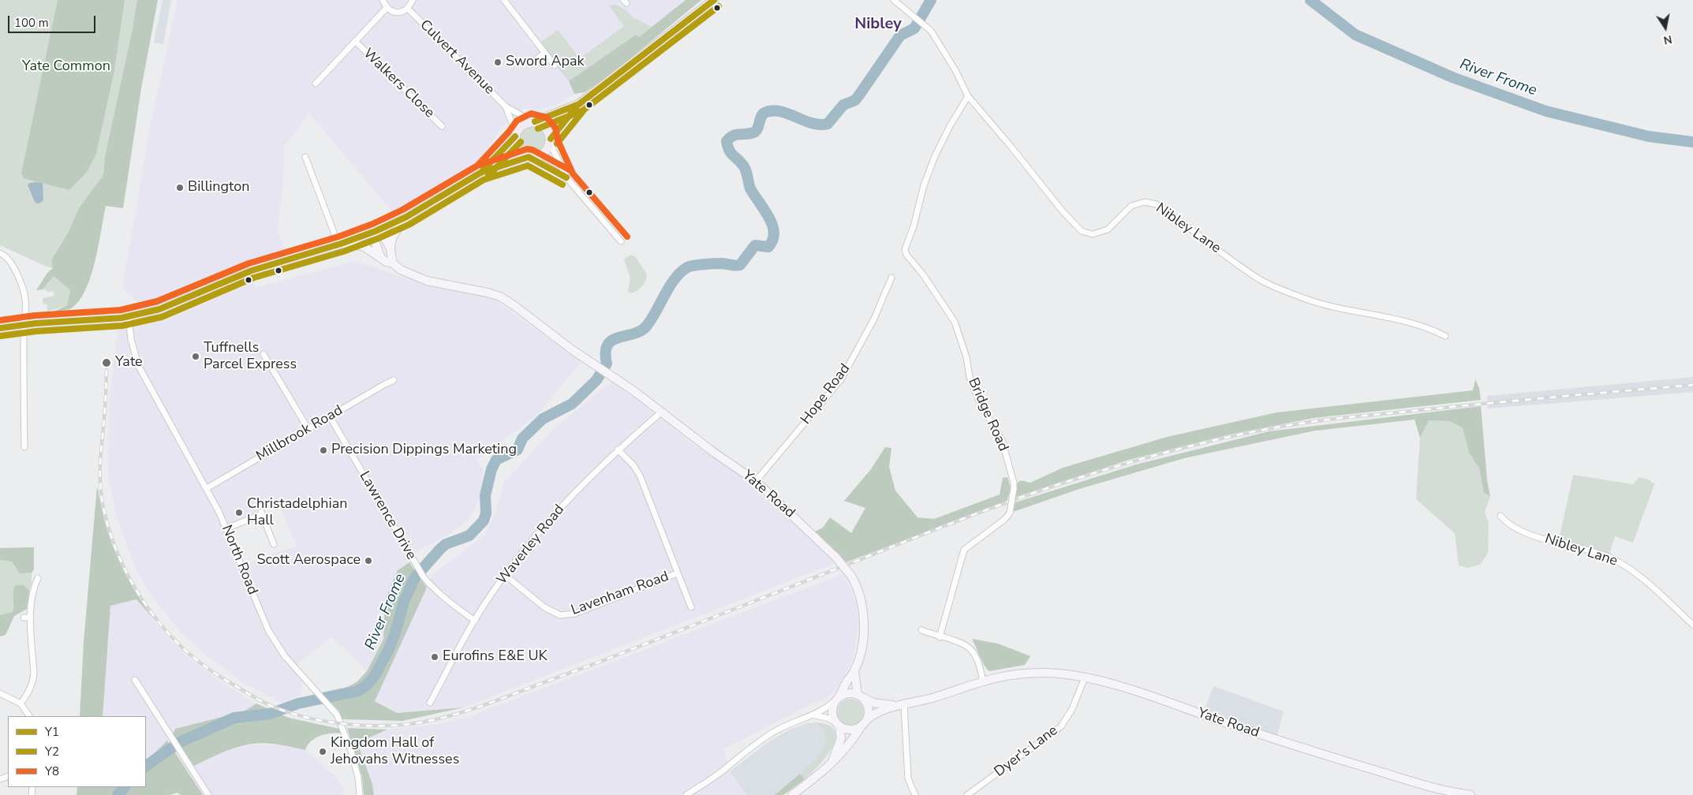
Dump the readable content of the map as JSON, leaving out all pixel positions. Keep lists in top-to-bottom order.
{
  "streets": {
    "main road": ["Yate Road"],
    "street": [
      "Culvert Avenue",
      "Walkers Close",
      "Nibley Lane",
      "Hope Road",
      "Bridge Road",
      "Millbrook Road",
      "Lawrence Drive",
      "Waverley Road",
      "North Road",
      "Lavenham Road",
      "Dyer's Lane"
    ]
  },
  "crossings": [
    ["Nibley Lane", "Bridge Road"],
    ["Hope Road", "Yate Road"],
    ["Millbrook Road", "Lawrence Drive"],
    ["Millbrook Road", "North Road"],
    ["Yate Road", "Waverley Road"],
    ["Yate Road", "Dyer's Lane"],
    ["Lawrence Drive", "Waverley Road"],
    ["Waverley Road", "Lavenham Road"]
  ],
  "districts": ["Nibley"],
  "water": ["River Frome"],
  "parks": ["Yate Common"],
  "places": [
    "Sword Apak",
    "Billington",
    "Tuffnells Parcel Express",
    "Yate",
    "Precision Dippings Marketing",
    "Christadelphian Hall",
    "Scott Aerospace",
    "Eurofins E&E UK",
    "Kingdom Hall of Jehovahs Witnesses"
  ],
  "lines": ["transit line Y1", "transit line Y2", "transit line Y8"],
  "legend": ["Y1", "Y2", "Y8"],
  "scale_bar": "100 m",
  "north": "bottom"
}
